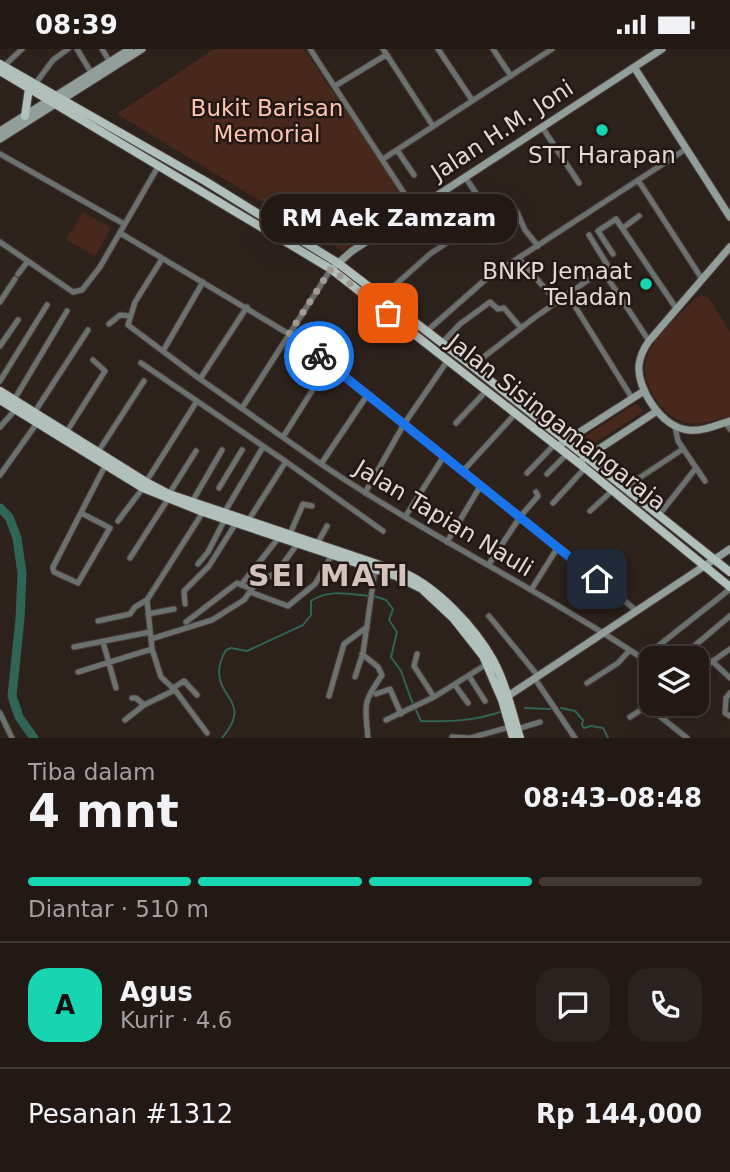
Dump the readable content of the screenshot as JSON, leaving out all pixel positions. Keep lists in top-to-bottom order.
{
  "streets": {
    "main road": ["Jalan Sisingamangaraja"],
    "street": ["Jalan H.M. Joni", "Jalan Tapian Nauli"]
  },
  "crossings": [
    ["Jalan H.M. Joni", "Jalan Sisingamangaraja"]
  ],
  "districts": ["SEI MATI"],
  "parks": ["Bukit Barisan Memorial"],
  "places": ["STT Harapan", "BNKP Jemaat Teladan", "RM Aek Zamzam"],
  "page": {
    "status": "08:39",
    "bubble": "RM Aek Zamzam",
    "heading": ["4 mnt", "Tiba dalam", "08:43–08:48"],
    "panel": [
      "Agus",
      "Kurir · 4.6",
      "Pesanan #1312",
      "Rp 144,000"
    ],
    "bar": "Diantar · 510 m",
    "round": "A"
  }
}
